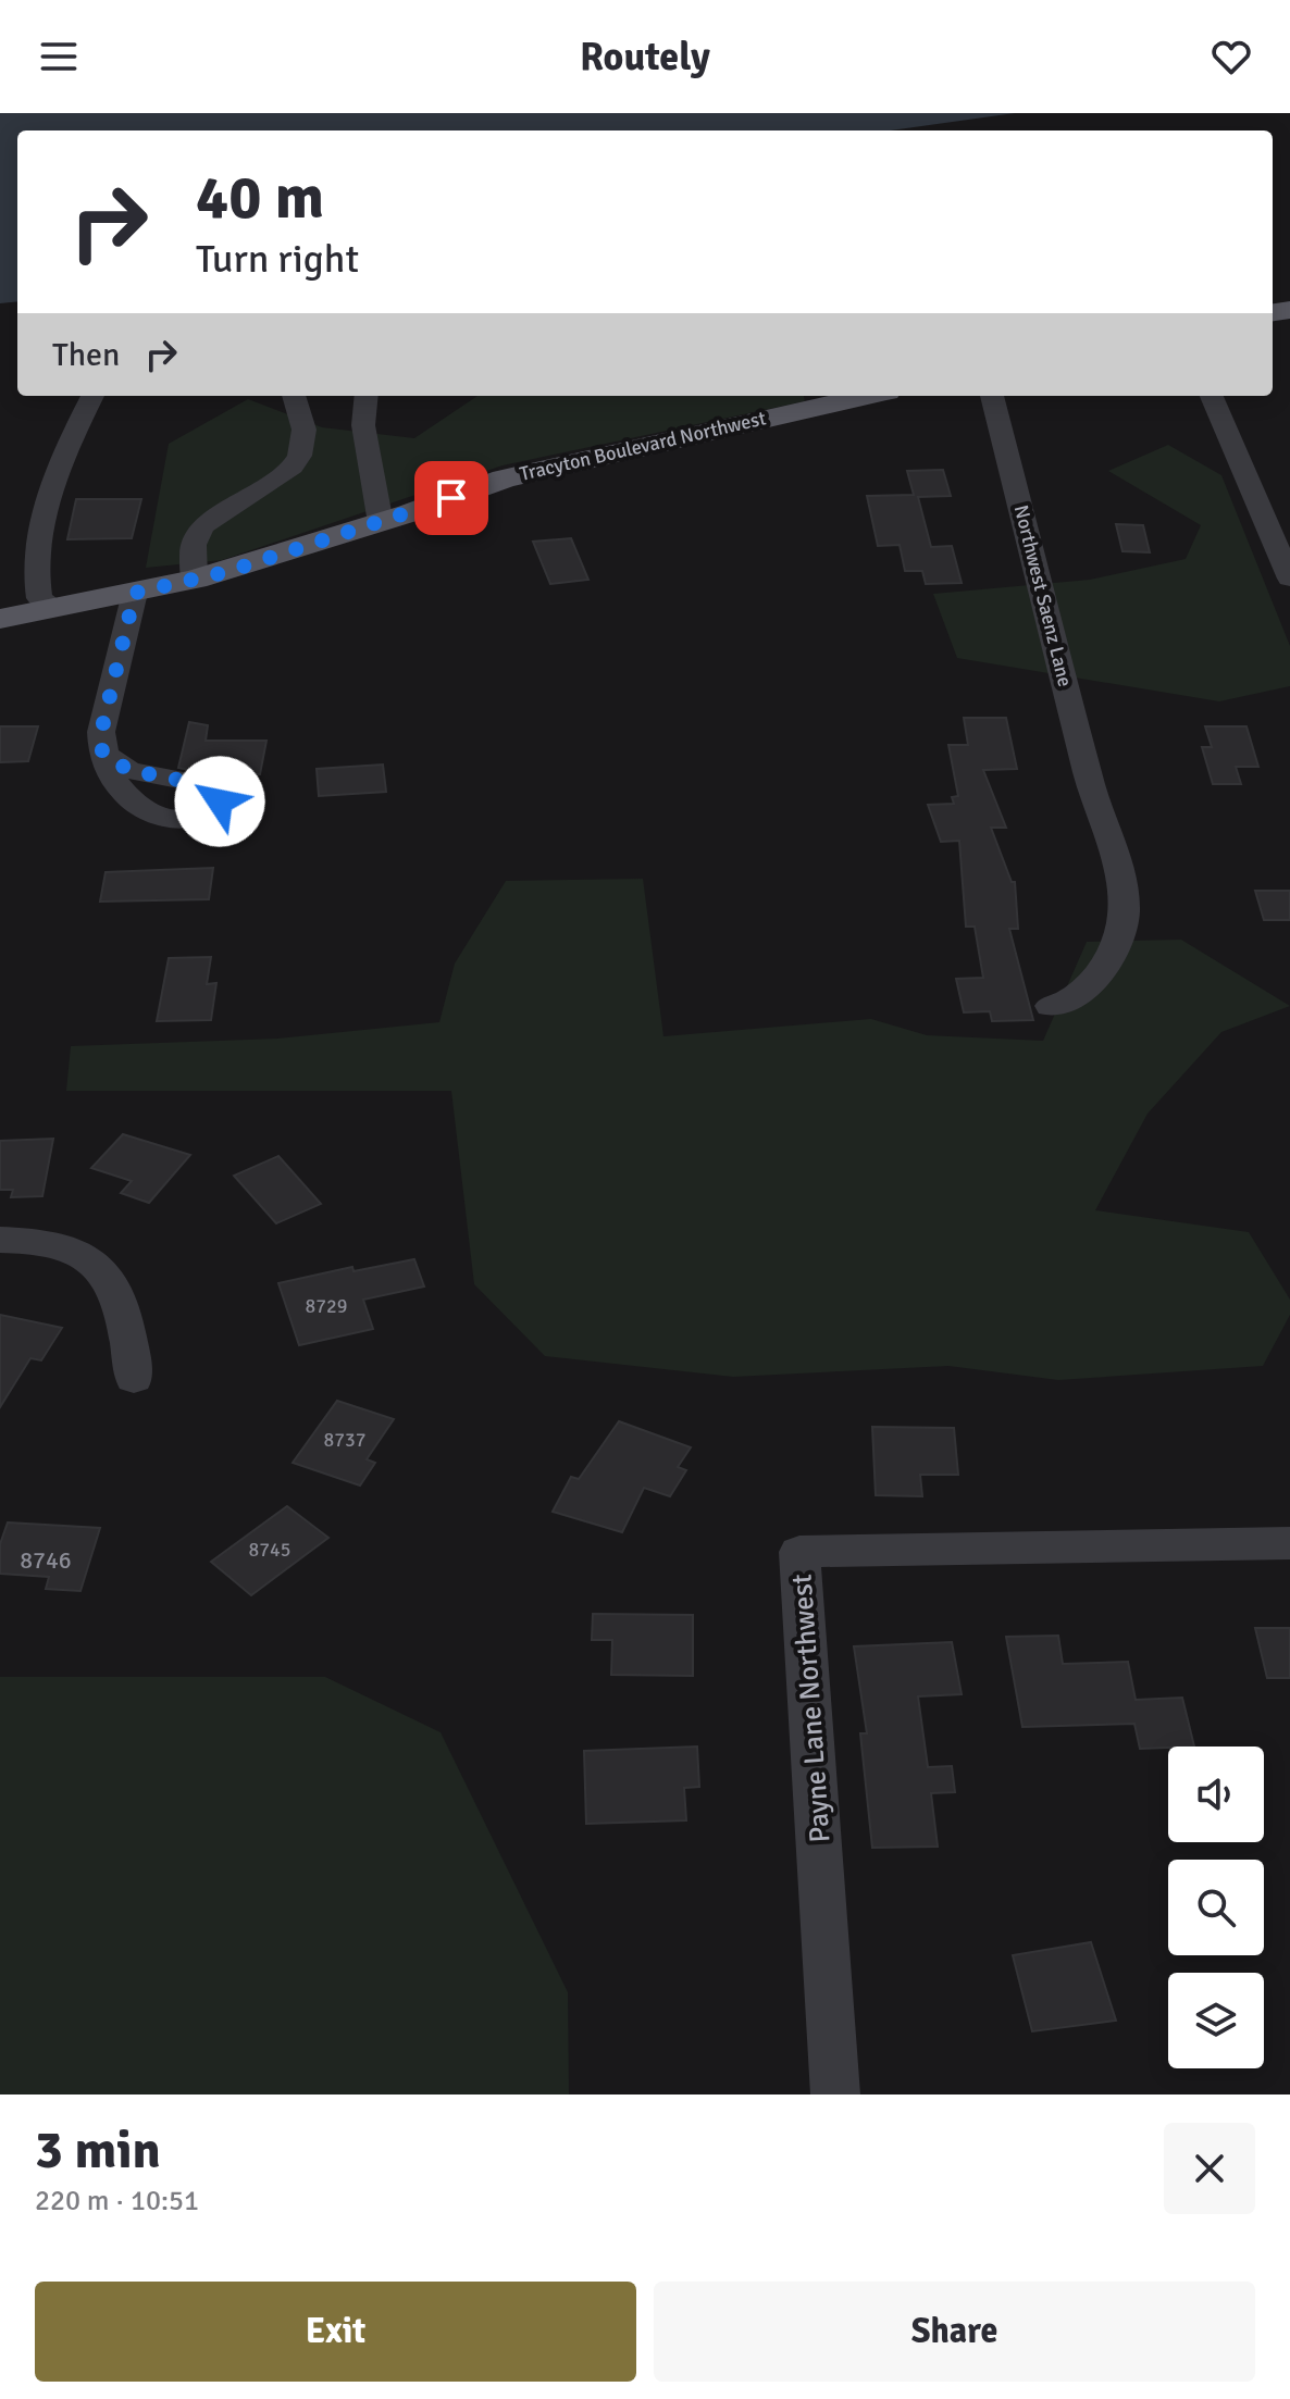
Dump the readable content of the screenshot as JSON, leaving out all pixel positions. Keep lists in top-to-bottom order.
{
  "streets": {
    "main road": ["Tracyton Boulevard Northwest"],
    "street": ["Northwest Saenz Lane", "Payne Lane Northwest"]
  },
  "house_numbers": [
    "8729",
    "8737",
    "8745",
    "8746"
  ],
  "page": {
    "header": "Routely",
    "turn": ["40 m", "Turn right"],
    "then": "Then",
    "heading": ["3 min", "220 m · 10:51"],
    "buttons": ["Exit", "Share"]
  }
}
